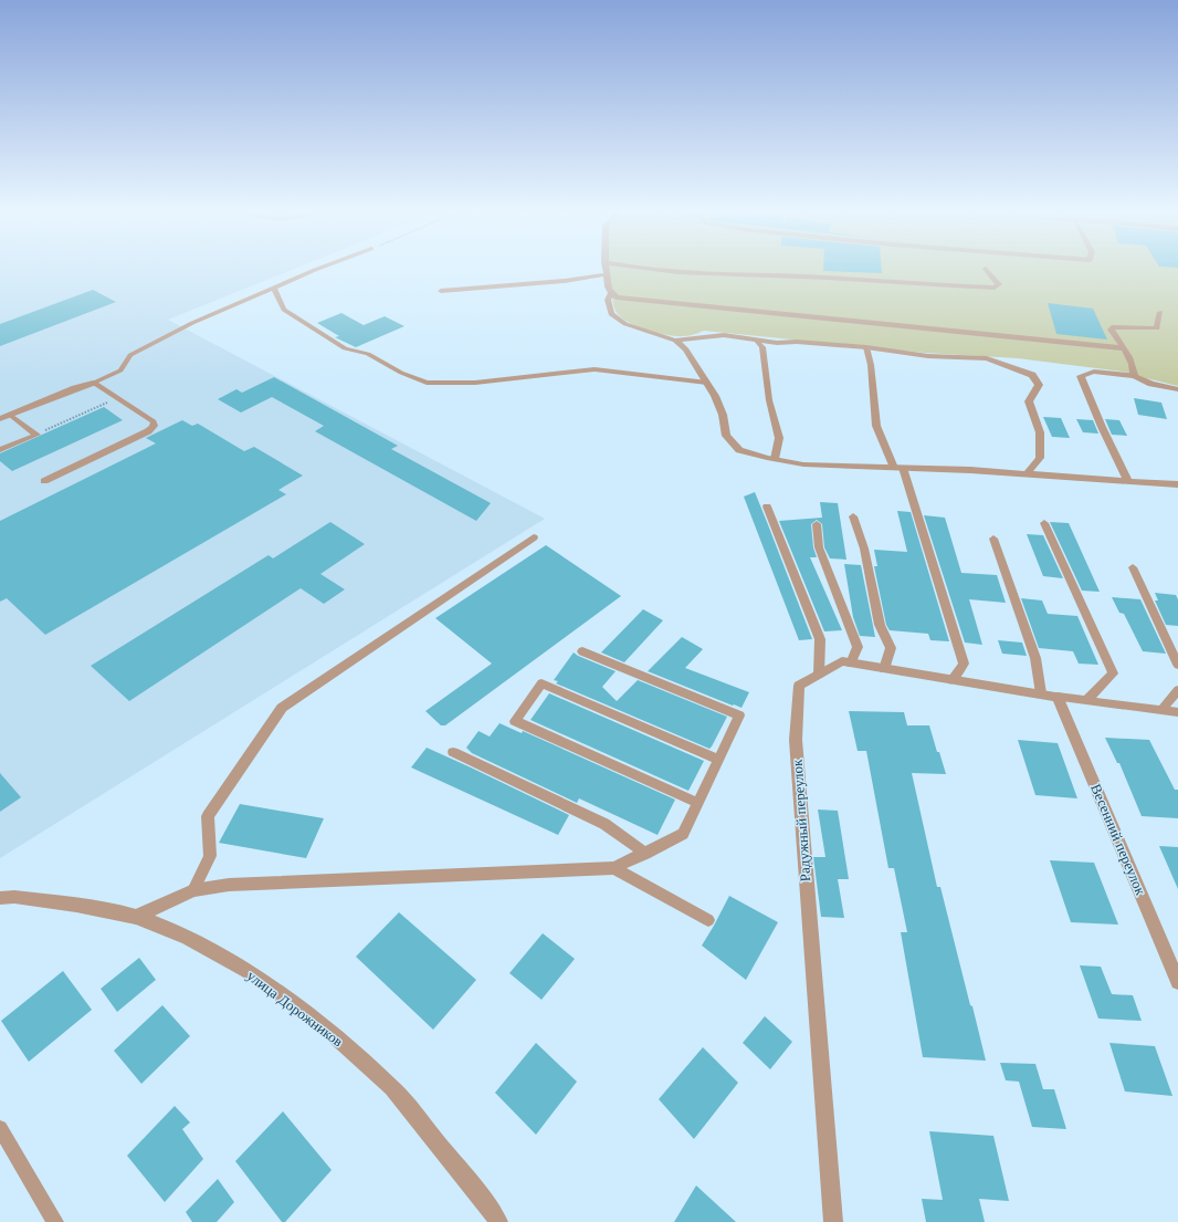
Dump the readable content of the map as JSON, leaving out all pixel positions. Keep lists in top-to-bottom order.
{
  "streets": {
    "street": ["Радужный переулок", "Весенний переулок", "улица Дорожников"]
  },
  "crossings": [
    ["Радужный переулок", "Весенний переулок"]
  ]
}
